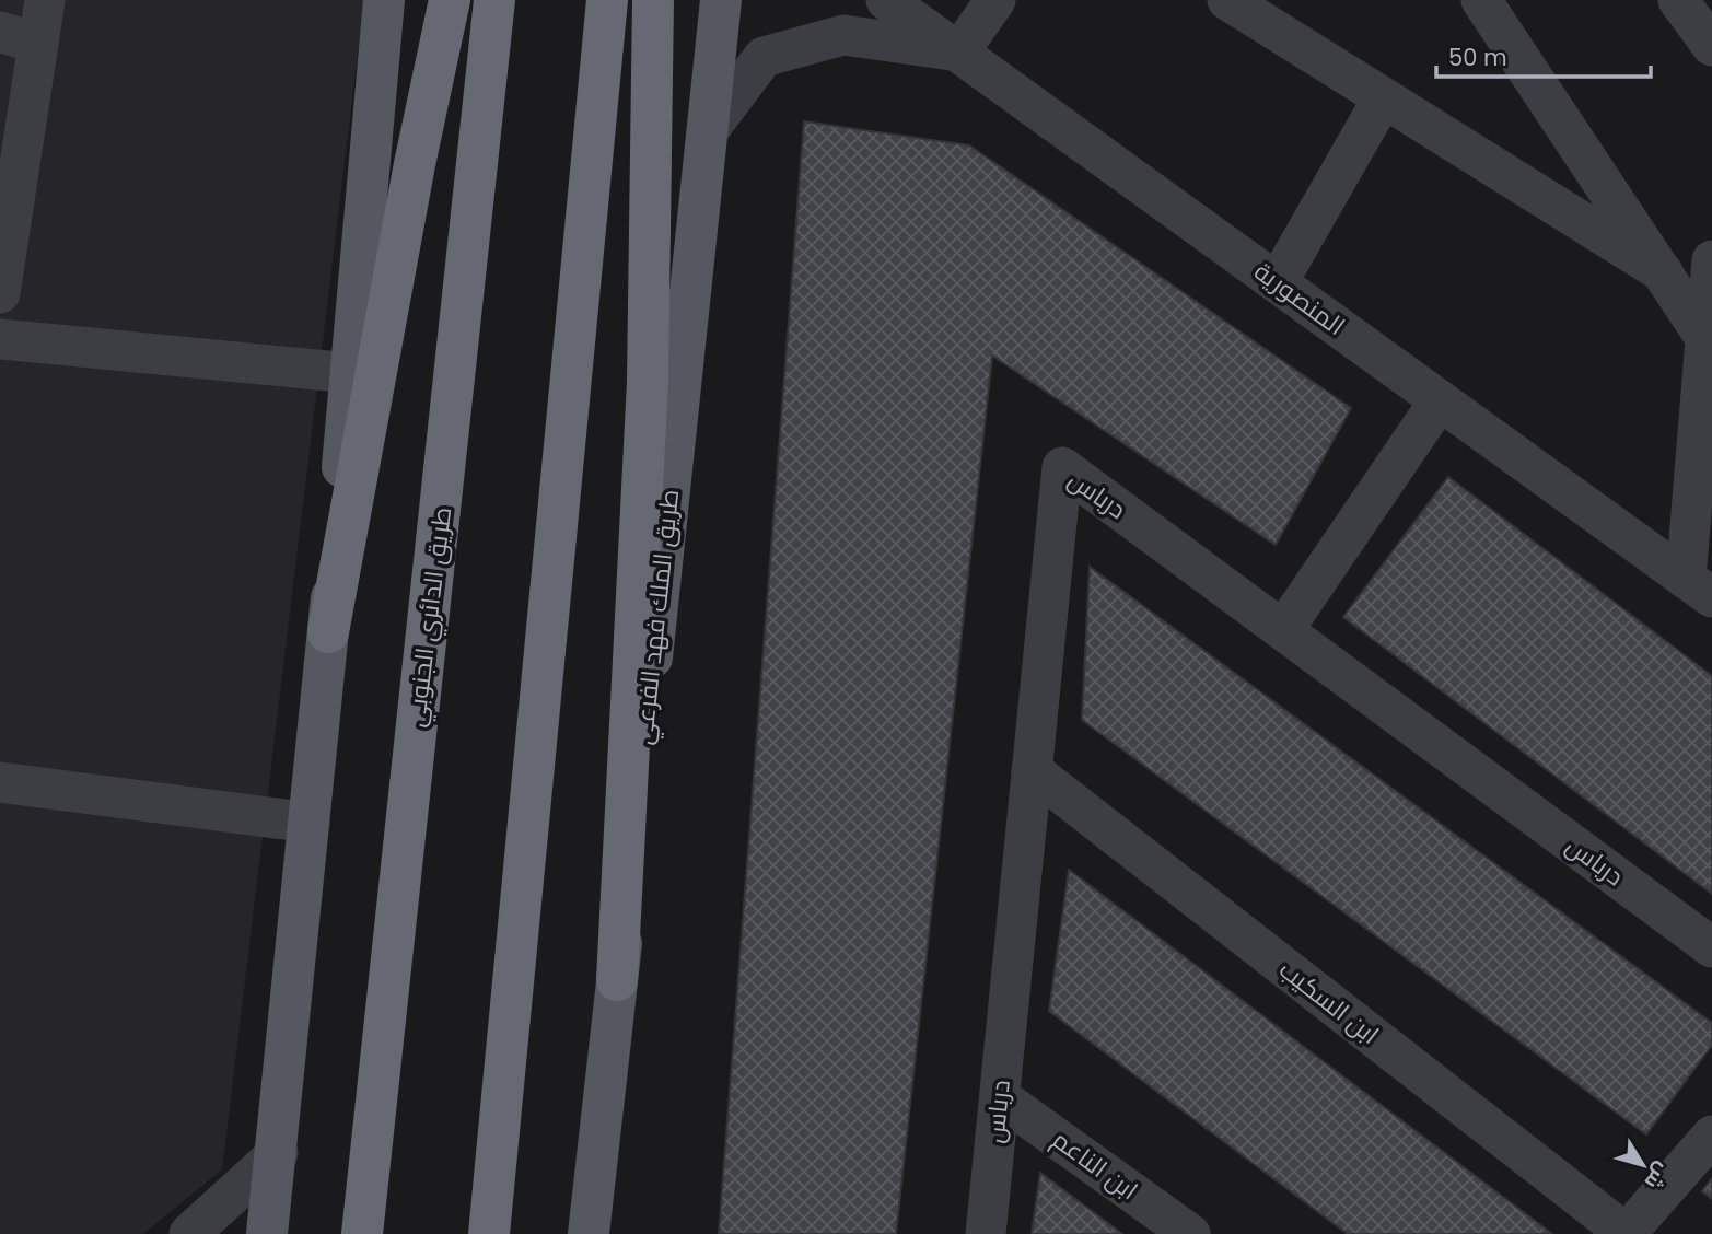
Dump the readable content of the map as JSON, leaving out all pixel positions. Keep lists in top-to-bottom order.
{
  "streets": {
    "highway": ["طريق الدائري الجنوبي"],
    "main road": ["طريق الملك فهد الفرعي"],
    "street": [
      "المنصورية",
      "درباس",
      "ابن السكيب",
      "ابن الناعم"
    ]
  },
  "crossings": [
    ["درباس", "ابن السكيب"],
    ["درباس", "ابن الناعم"]
  ],
  "scale_bar": "50 m",
  "north": "bottom right"
}
